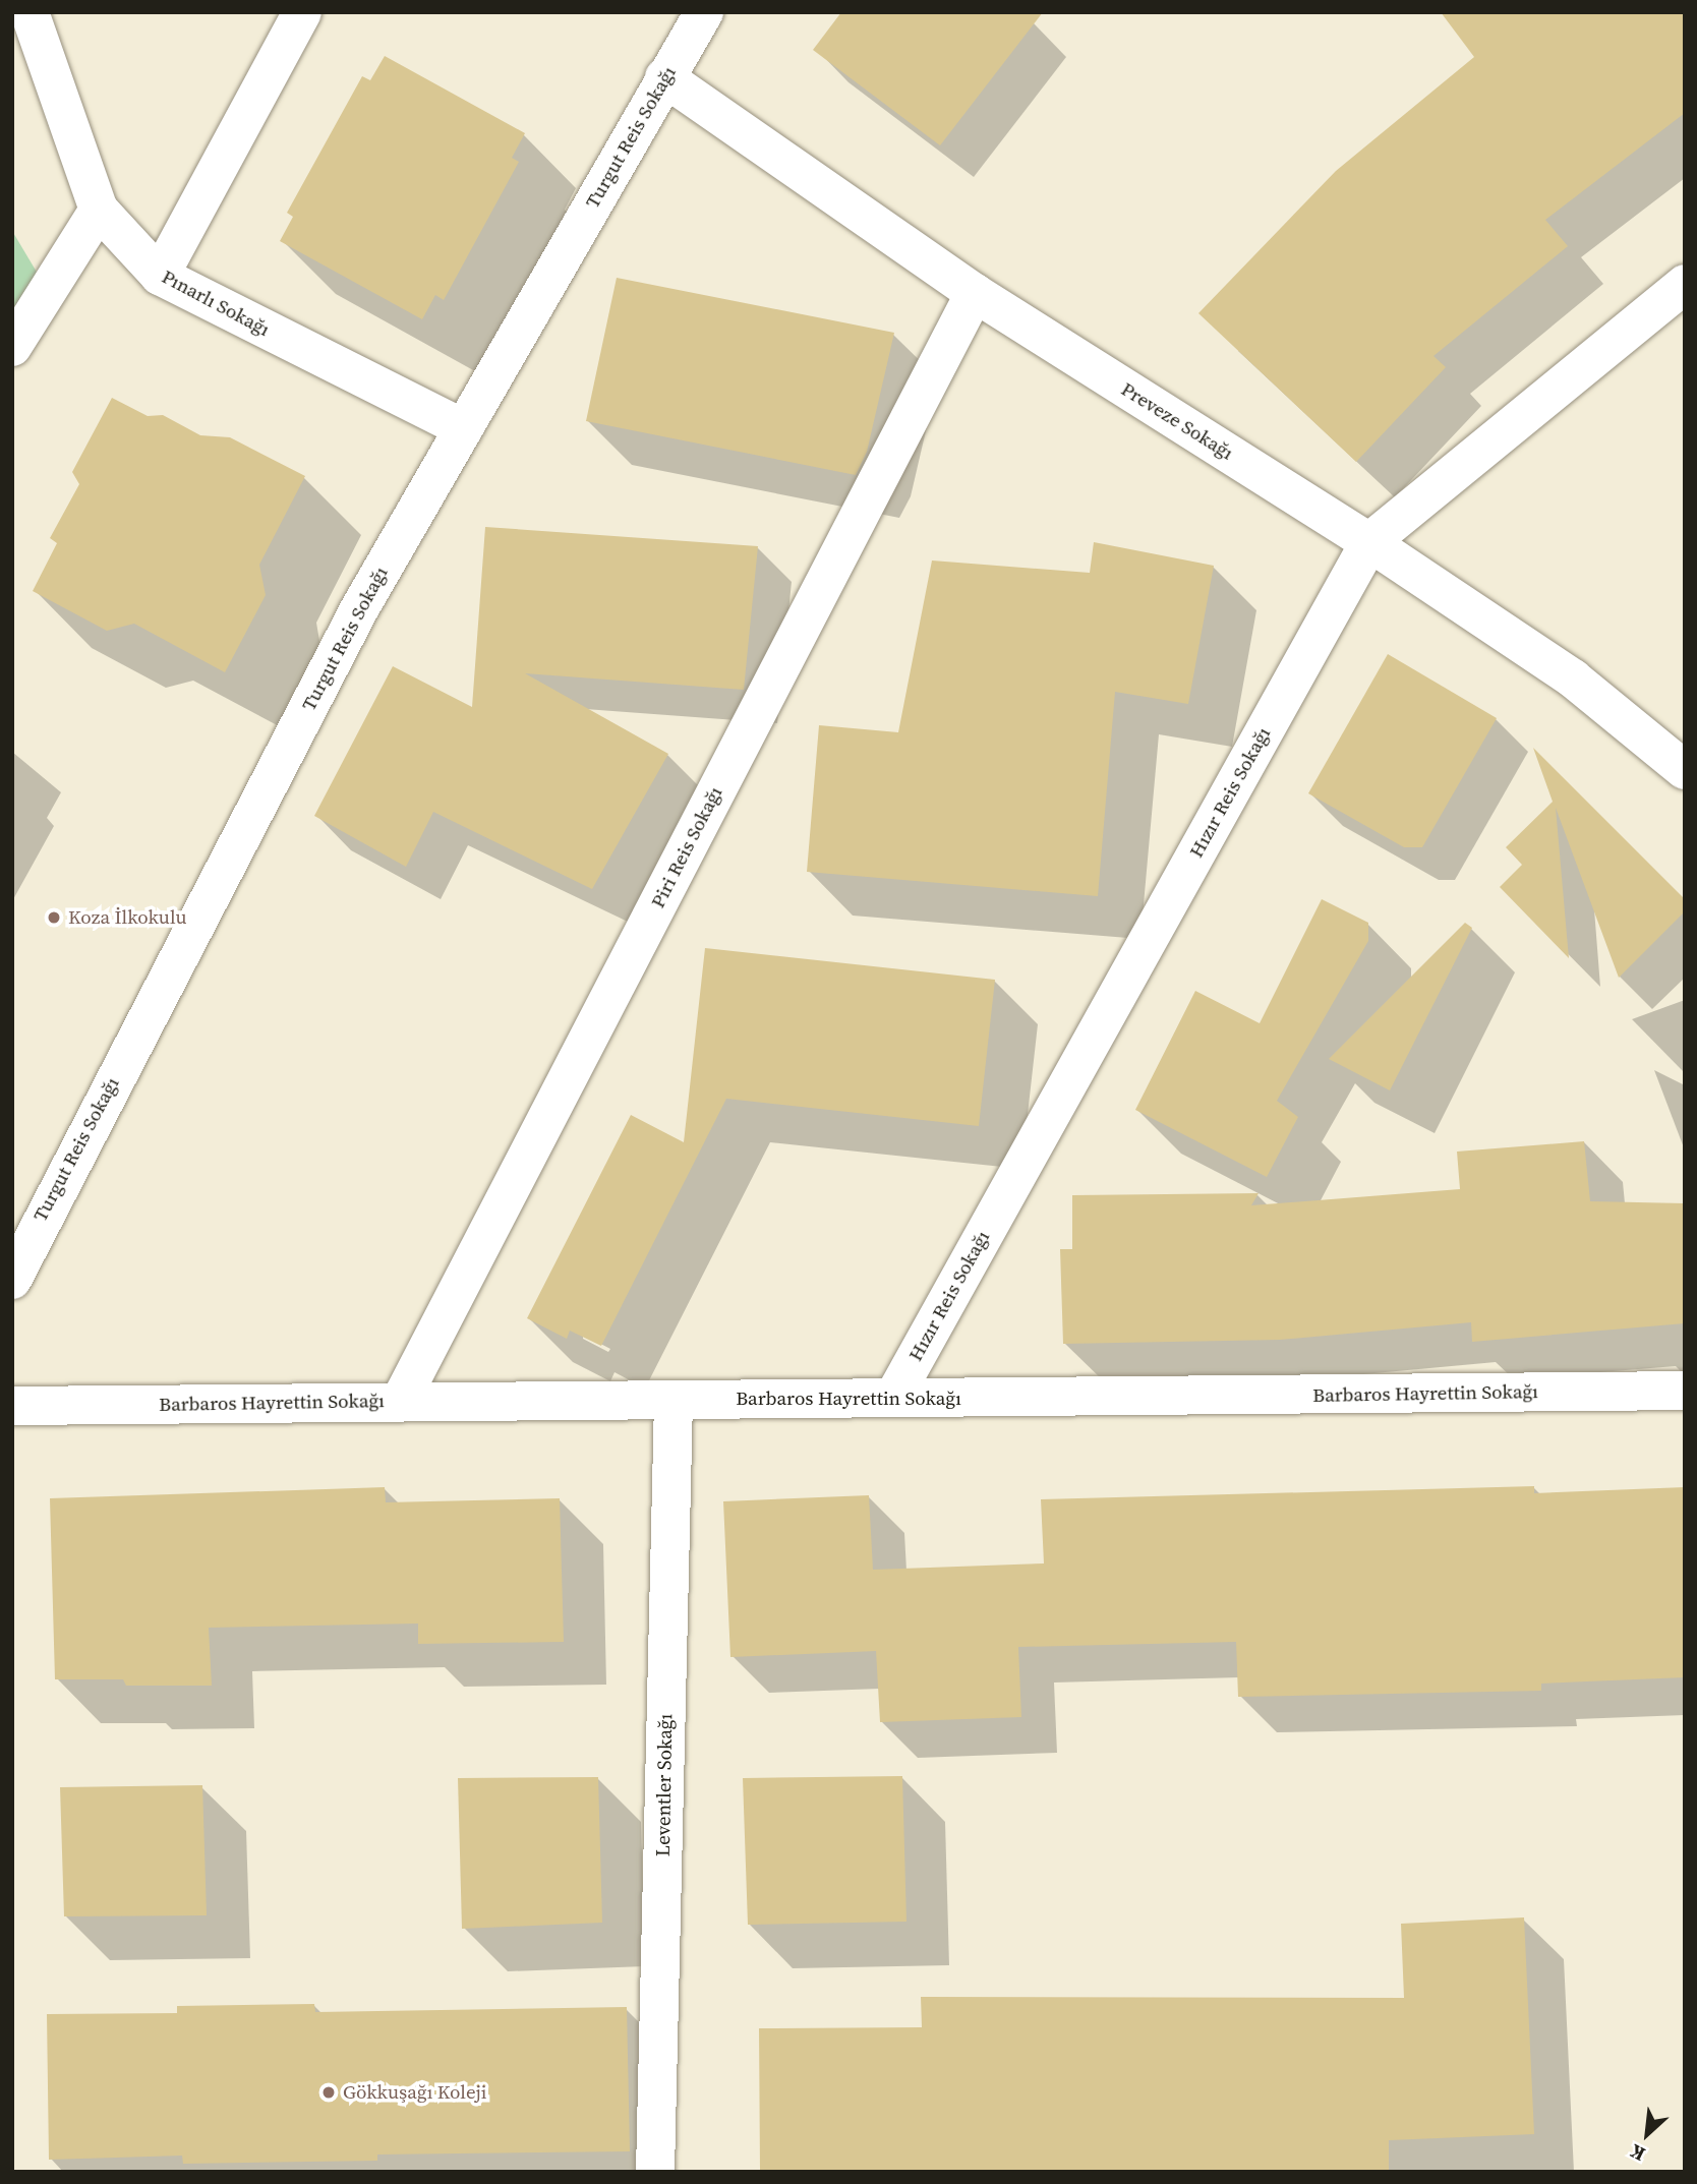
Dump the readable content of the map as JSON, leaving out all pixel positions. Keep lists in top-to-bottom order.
{
  "streets": {
    "street": [
      "Turgut Reis Sokağı",
      "Pınarlı Sokağı",
      "Preveze Sokağı",
      "Hızır Reis Sokağı",
      "Piri Reis Sokağı",
      "Barbaros Hayrettin Sokağı",
      "Leventler Sokağı"
    ]
  },
  "crossings": [
    ["Turgut Reis Sokağı", "Pınarlı Sokağı"],
    ["Turgut Reis Sokağı", "Preveze Sokağı"],
    ["Preveze Sokağı", "Hızır Reis Sokağı"],
    ["Preveze Sokağı", "Piri Reis Sokağı"],
    ["Hızır Reis Sokağı", "Barbaros Hayrettin Sokağı"],
    ["Piri Reis Sokağı", "Barbaros Hayrettin Sokağı"],
    ["Barbaros Hayrettin Sokağı", "Leventler Sokağı"]
  ],
  "places": ["Koza İlkokulu", "Gökkuşağı Koleji"],
  "north": "bottom left"
}
